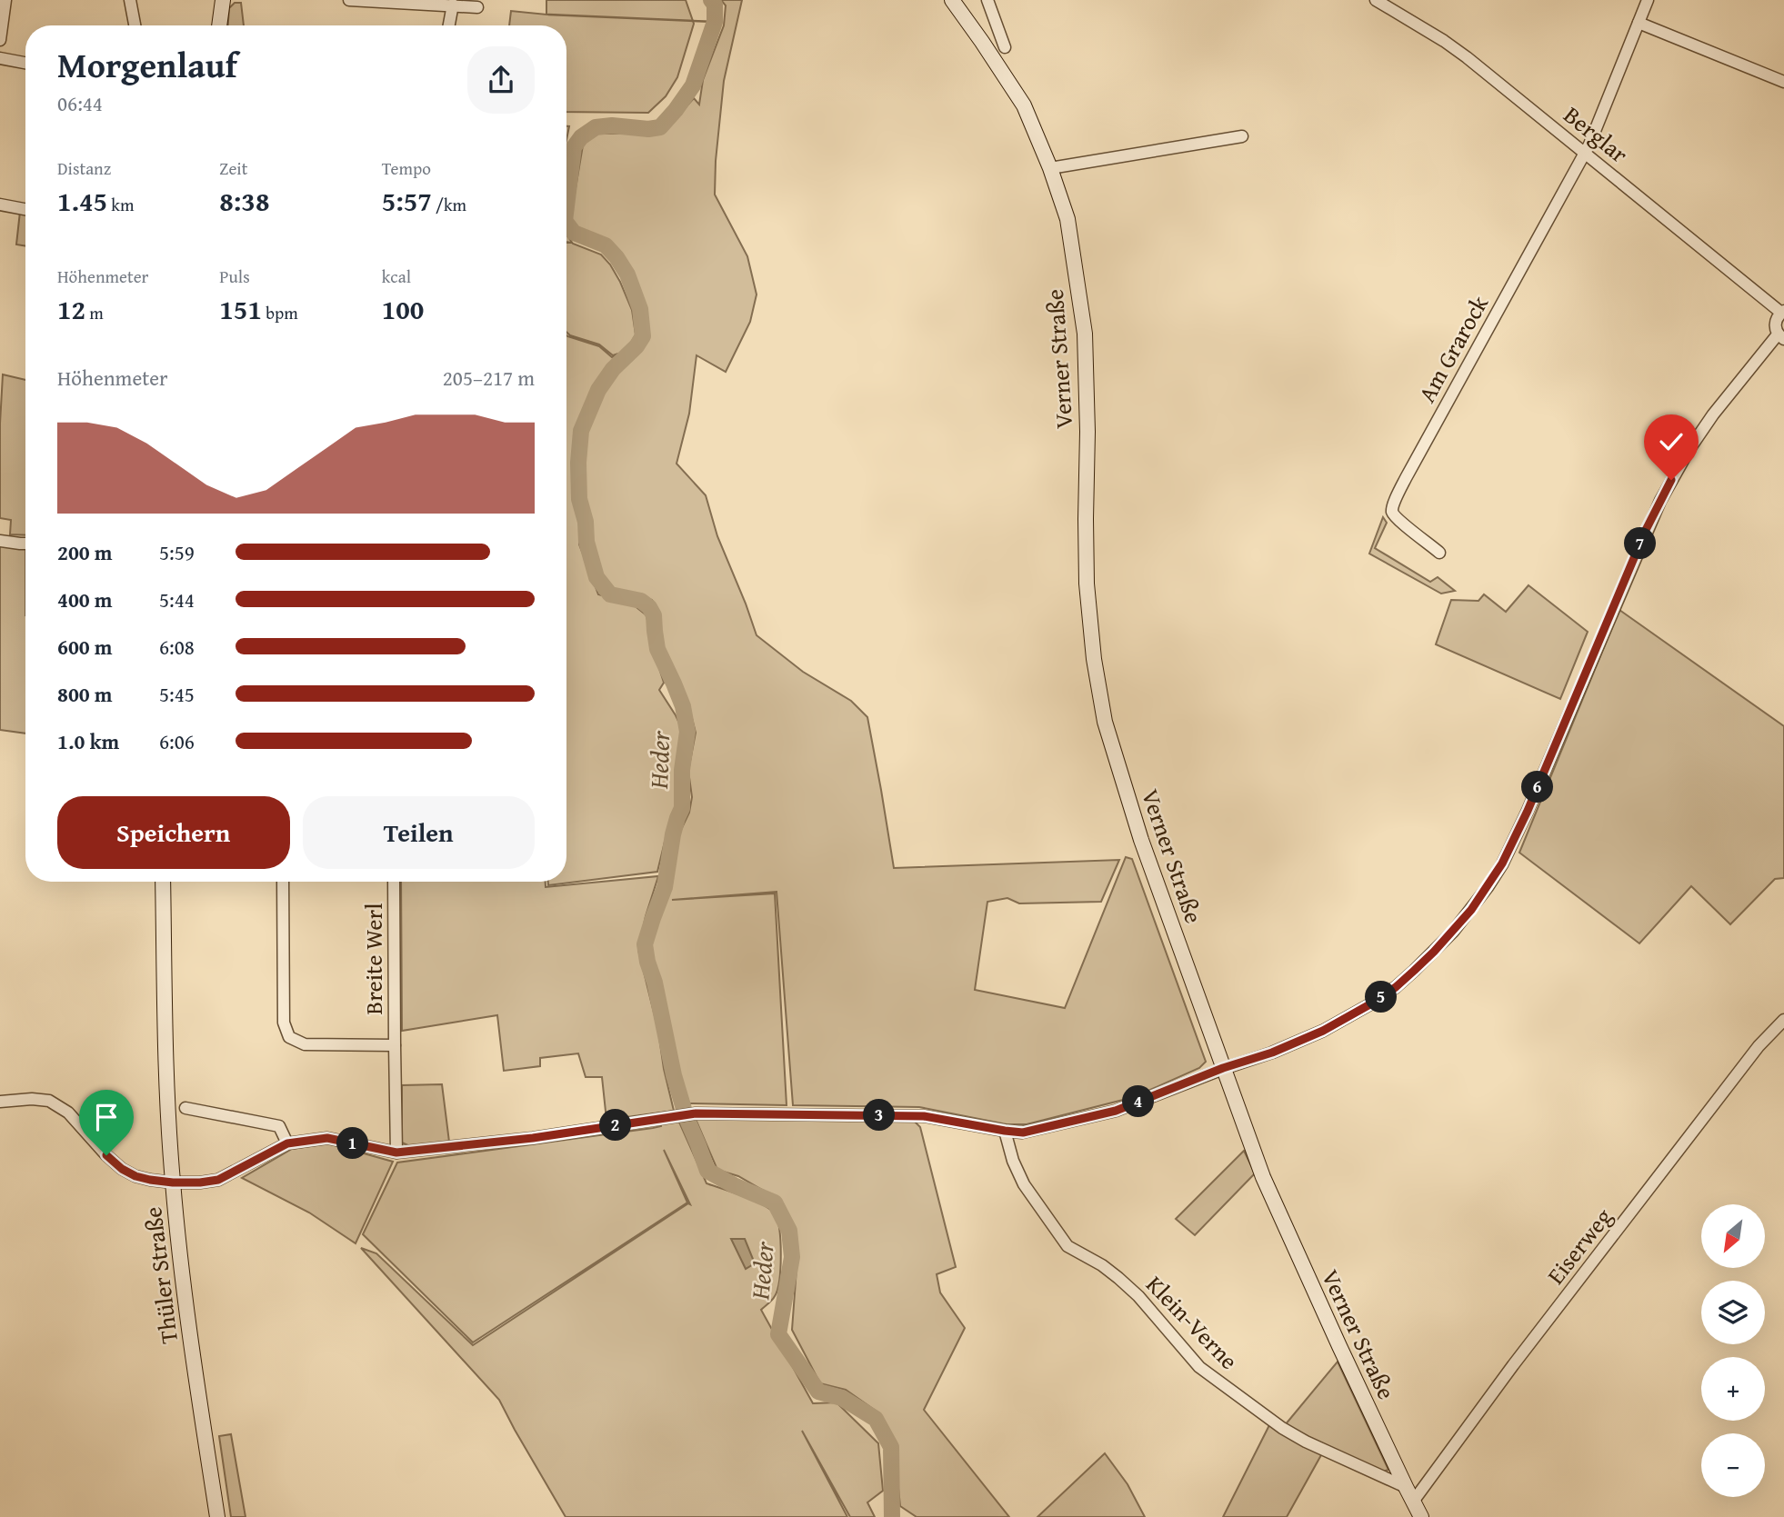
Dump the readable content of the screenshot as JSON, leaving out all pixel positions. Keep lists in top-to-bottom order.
{
  "streets": {
    "main road": ["Verner Straße", "Thüler Straße"],
    "street": [
      "Berglar",
      "Am Grarock",
      "Breite Werl",
      "Eiserweg",
      "Klein-Verne"
    ]
  },
  "crossings": [
    ["Berglar", "Am Grarock"],
    ["Verner Straße", "Eiserweg"],
    ["Verner Straße", "Klein-Verne"]
  ],
  "water": ["Heder"],
  "north": "bottom left",
  "page": {
    "heading": ["Morgenlauf", "06:44"],
    "stats": [
      ["Distanz", "1.45 km"],
      ["Zeit", "8:38"],
      ["Tempo", "5:57 /km"],
      ["Höhenmeter", "12 m"],
      ["Puls", "151 bpm"],
      ["kcal", "100"]
    ],
    "chart": ["Höhenmeter", "205–217 m"],
    "pins": [
      "7",
      "6",
      "5",
      "4",
      "3",
      "2",
      "1"
    ],
    "list": [
      {
        "name": "200 m",
        "note": "5:59"
      },
      {
        "name": "400 m",
        "note": "5:44"
      },
      {
        "name": "600 m",
        "note": "6:08"
      },
      {
        "name": "800 m",
        "note": "5:45"
      },
      {
        "name": "1.0 km",
        "note": "6:06"
      }
    ],
    "buttons": ["Speichern", "Teilen"],
    "map_buttons": ["+", "−"]
  }
}
